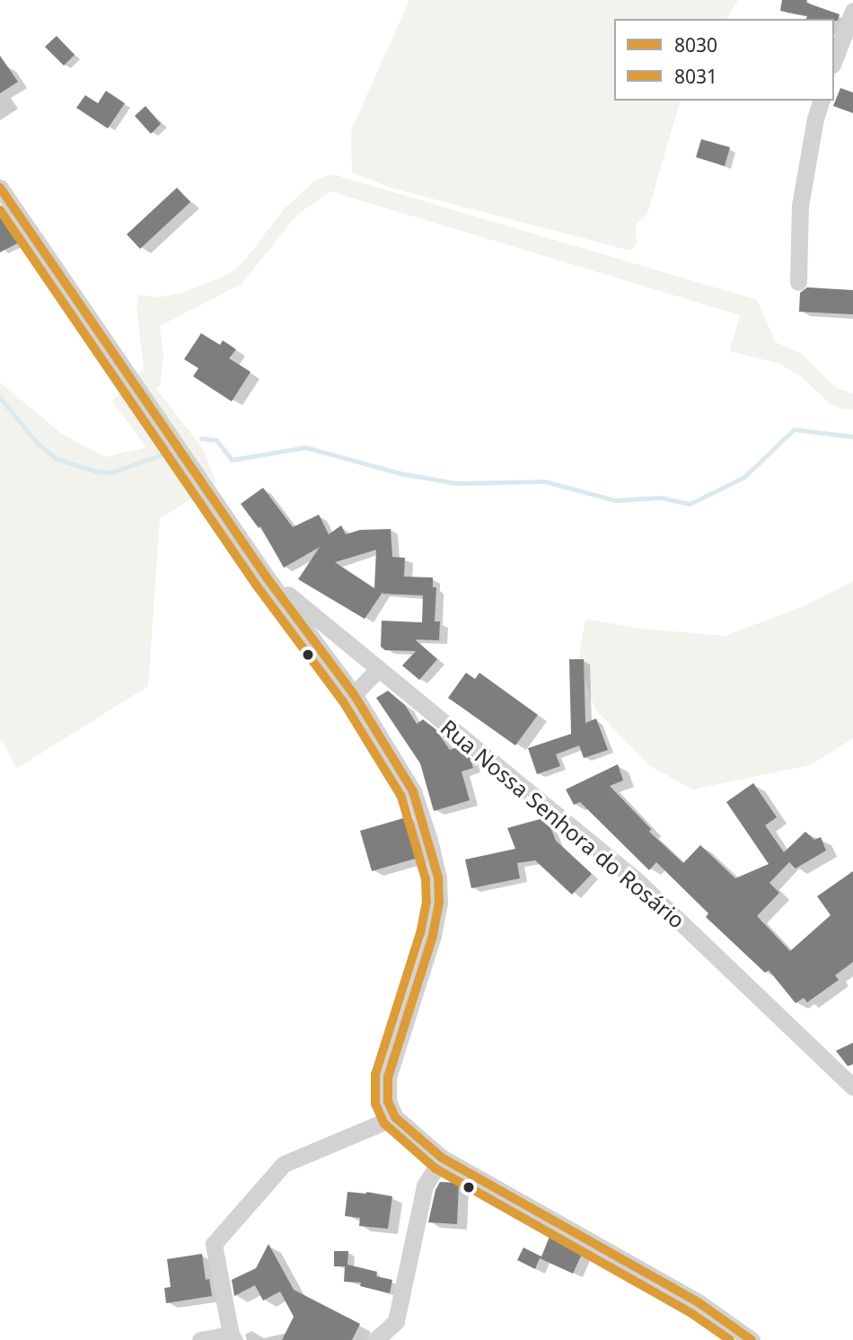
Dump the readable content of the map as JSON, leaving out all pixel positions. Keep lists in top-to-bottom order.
{
  "streets": {
    "street": ["Rua Nossa Senhora do Rosário"]
  },
  "lines": ["transit line 8030", "transit line 8031"],
  "legend": ["8030", "8031"]
}
